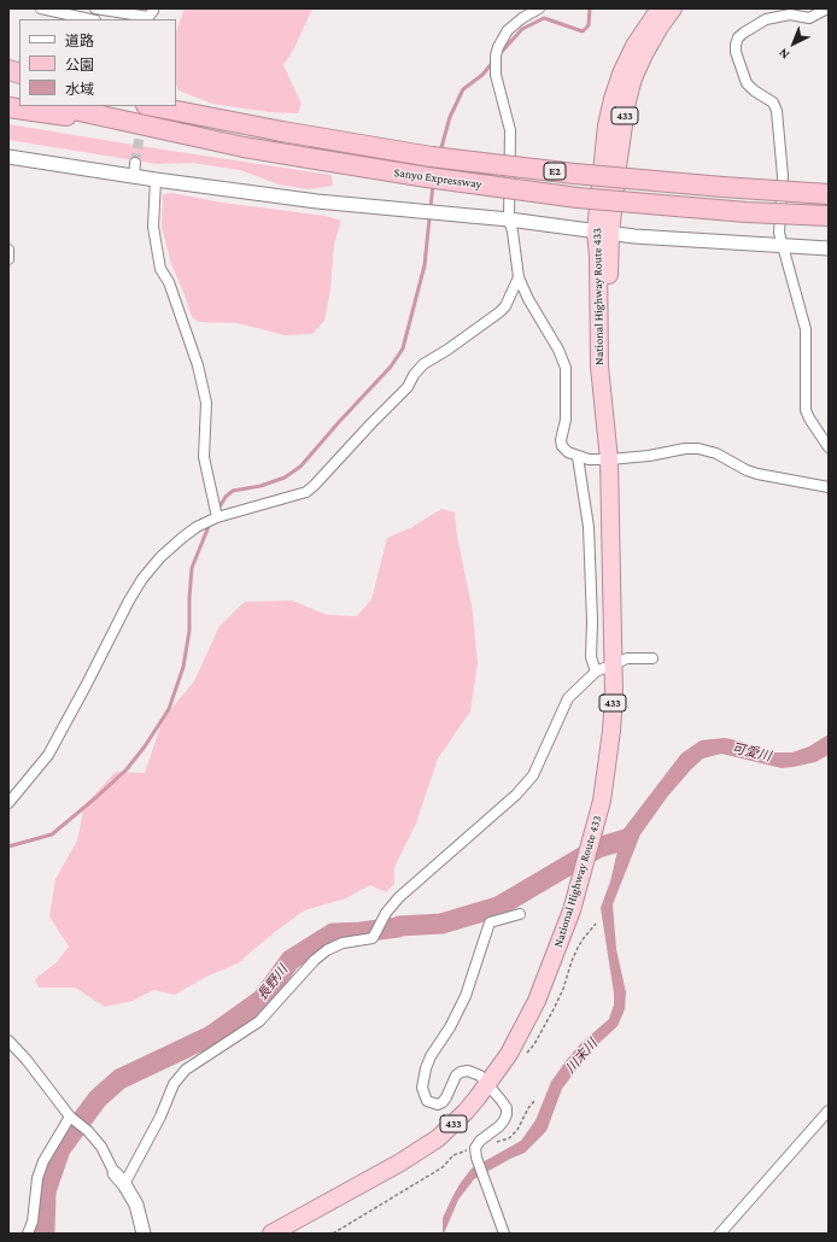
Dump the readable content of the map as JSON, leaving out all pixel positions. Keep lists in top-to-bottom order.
{
  "streets": {
    "highway": [
      "433",
      "E2",
      "Sanyo Expressway",
      "National Highway Route 433"
    ]
  },
  "water": ["可愛川", "長野川", "川末川"],
  "legend": ["道路", "公園", "水域"],
  "north": "bottom left"
}
